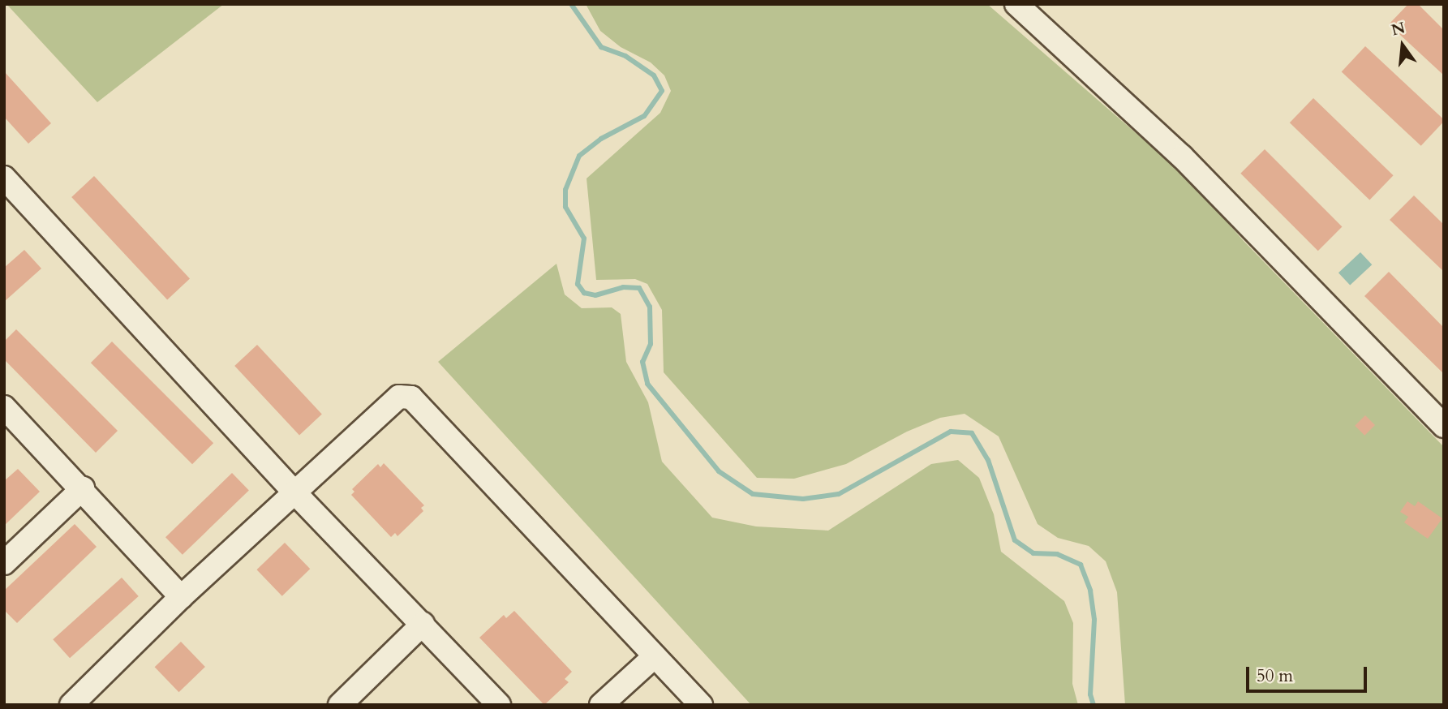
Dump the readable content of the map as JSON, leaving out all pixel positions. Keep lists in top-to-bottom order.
{
  "scale_bar": "50 m",
  "north": "top"
}
